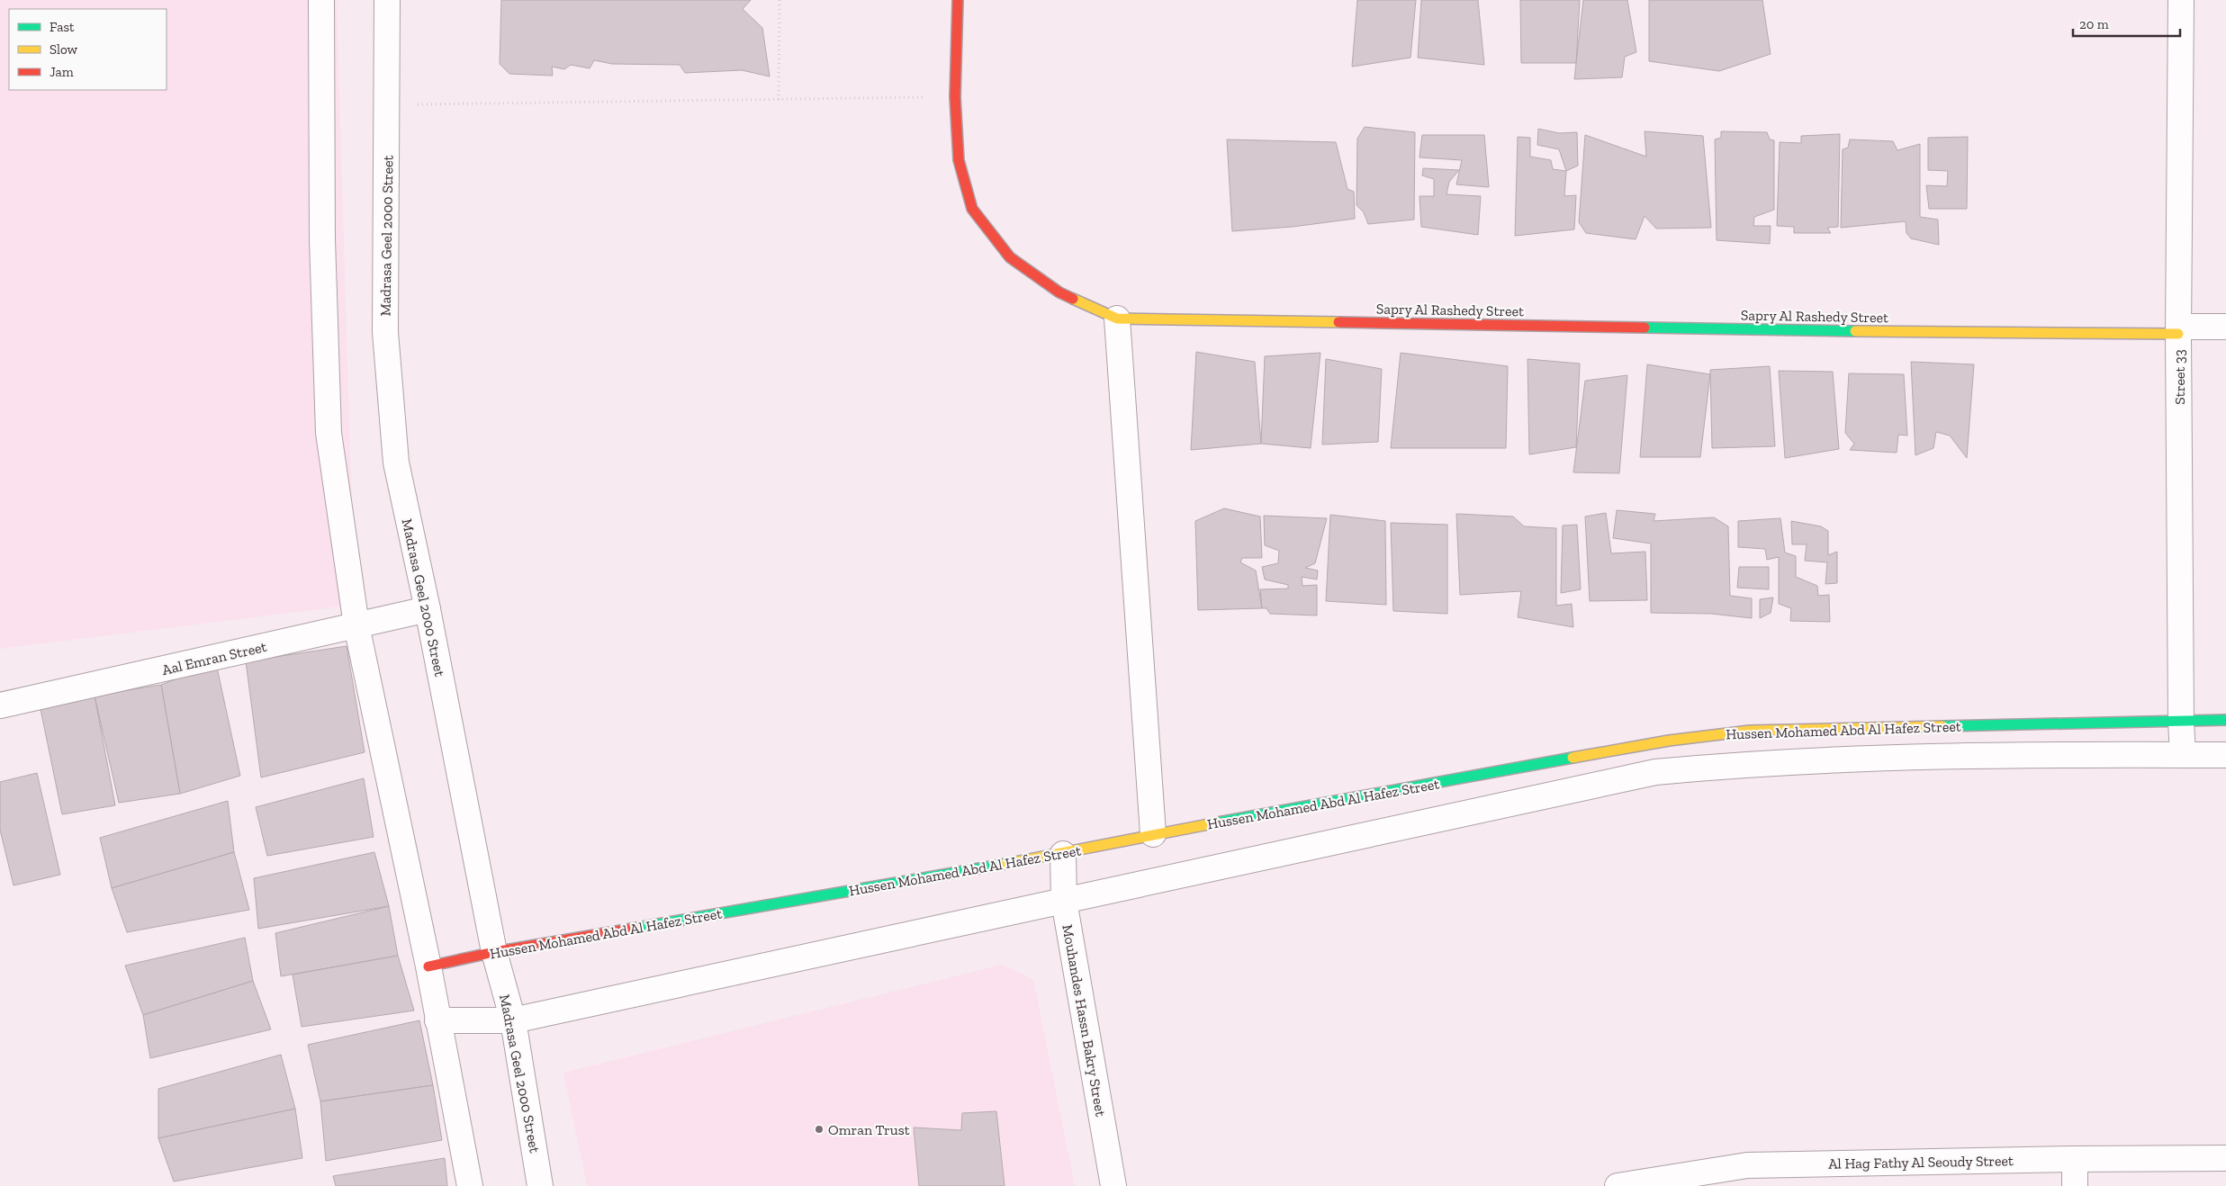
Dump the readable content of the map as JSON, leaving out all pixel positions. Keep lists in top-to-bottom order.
{
  "streets": {
    "street": [
      "Madrasa Geel 2000 Street",
      "Sapry Al Rashedy Street",
      "Street 33",
      "Aal Emran Street",
      "Hussen Mohamed Abd Al Hafez Street",
      "Mouhandes Hassn Bakry Street",
      "Al Hag Fathy Al Seoudy Street"
    ]
  },
  "crossings": [
    ["Madrasa Geel 2000 Street", "Aal Emran Street"],
    ["Madrasa Geel 2000 Street", "Hussen Mohamed Abd Al Hafez Street"],
    ["Sapry Al Rashedy Street", "Street 33"],
    ["Street 33", "Hussen Mohamed Abd Al Hafez Street"],
    ["Hussen Mohamed Abd Al Hafez Street", "Mouhandes Hassn Bakry Street"]
  ],
  "places": ["Omran Trust"],
  "legend": ["Fast", "Slow", "Jam"],
  "scale_bar": "20 m"
}
